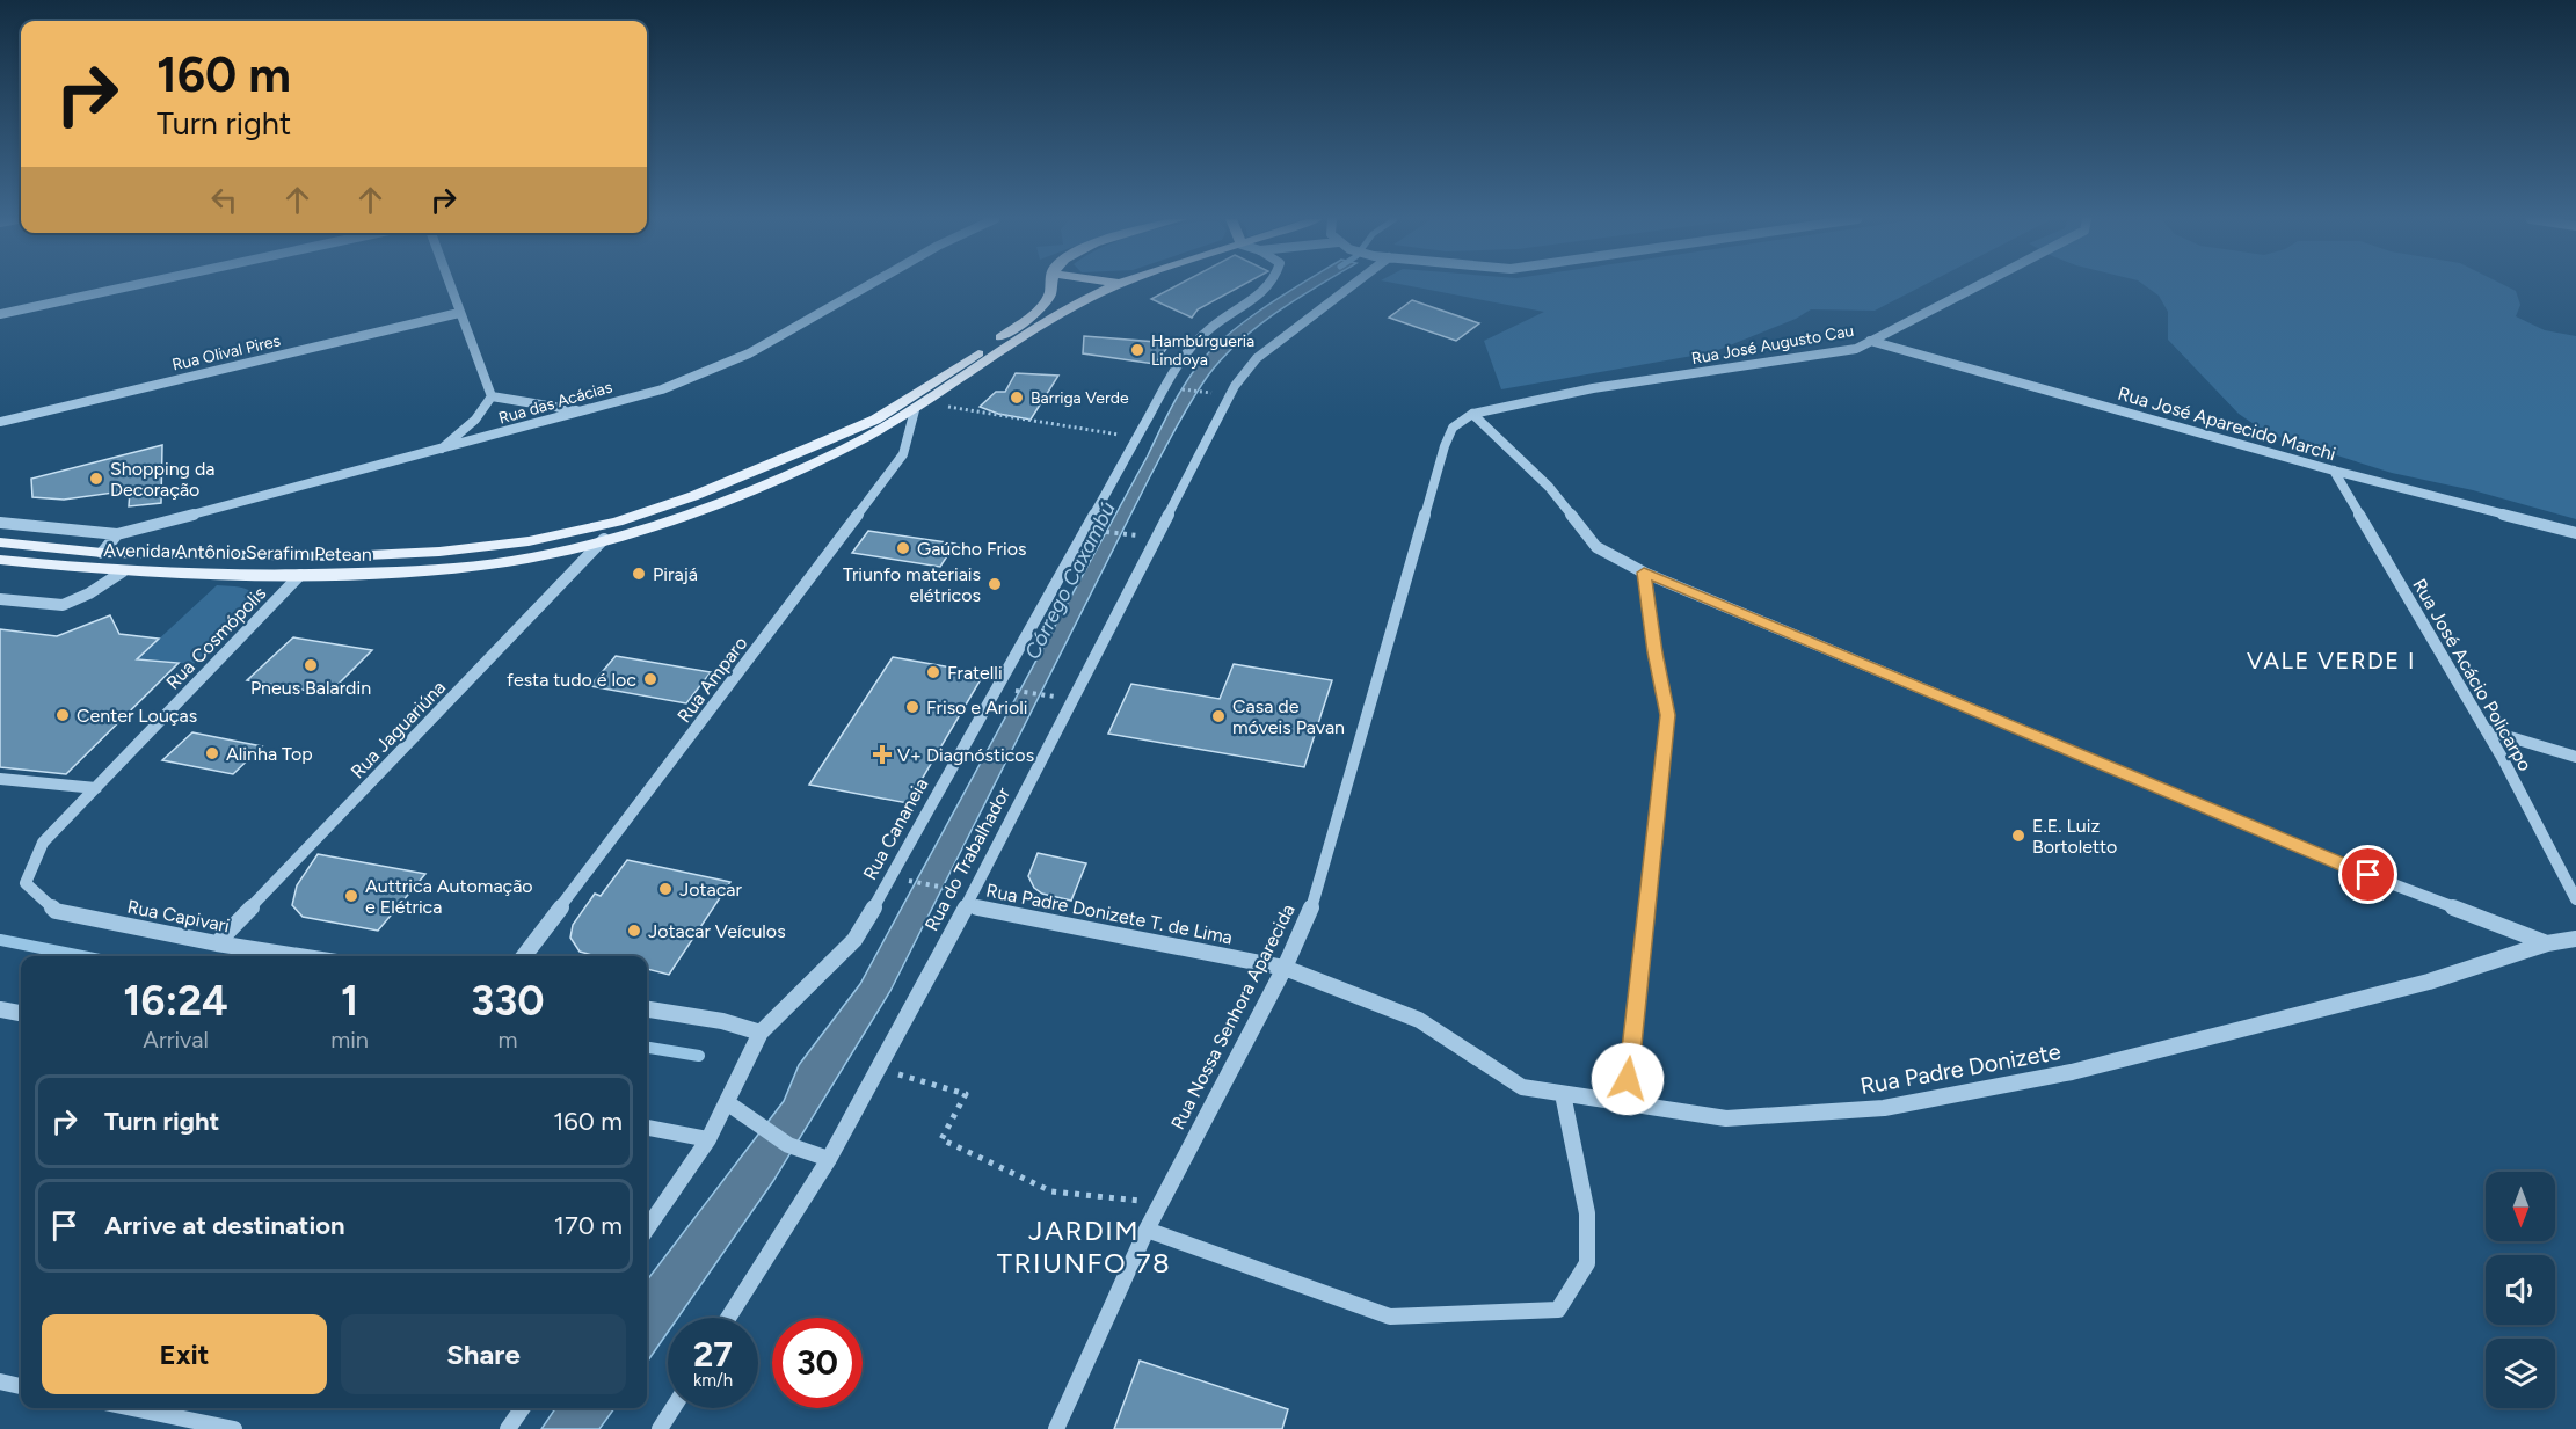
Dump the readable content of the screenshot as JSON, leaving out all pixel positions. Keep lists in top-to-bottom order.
{
  "streets": {
    "main road": ["Avenida Antônio Serafim Petean"],
    "street": [
      "Rua José Augusto Cau",
      "Rua Olival Pires",
      "Rua das Acácias",
      "Rua José Aparecido Marchi",
      "Rua Cosmópolis",
      "Rua José Acácio Policarpo",
      "Rua Amparo",
      "Rua Jaguariúna",
      "Rua Cananeia",
      "Rua do Trabalhador",
      "Rua Padre Donizete T. de Lima",
      "Rua Capivari",
      "Rua Nossa Senhora Aparecida",
      "Rua Padre Donizete"
    ]
  },
  "crossings": [
    ["Rua José Augusto Cau", "Rua José Aparecido Marchi"],
    ["Rua José Augusto Cau", "Rua Nossa Senhora Aparecida"],
    ["Rua das Acácias", "Avenida Antônio Serafim Petean"],
    ["Rua José Aparecido Marchi", "Rua José Acácio Policarpo"],
    ["Avenida Antônio Serafim Petean", "Rua Cosmópolis"],
    ["Avenida Antônio Serafim Petean", "Rua Amparo"],
    ["Avenida Antônio Serafim Petean", "Rua Jaguariúna"],
    ["Rua Cosmópolis", "Rua Capivari"],
    ["Rua Jaguariúna", "Rua Capivari"],
    ["Rua do Trabalhador", "Rua Padre Donizete T. de Lima"],
    ["Rua Padre Donizete T. de Lima", "Rua Nossa Senhora Aparecida"],
    ["Rua Padre Donizete T. de Lima", "Rua Padre Donizete"],
    ["Rua Nossa Senhora Aparecida", "Rua Padre Donizete"]
  ],
  "districts": ["VALE VERDE I", "JARDIM TRIUNFO 78"],
  "water": ["Córrego Caxambú"],
  "places": {
    "other": [
      "Hambúrgueria Lindoya",
      "Barriga Verde",
      "Shopping da Decoração",
      "Gaúcho Frios",
      "Pirajá",
      "Triunfo materiais elétricos",
      "Pneus Balardin",
      "Fratelli",
      "festa tudo é loc",
      "Friso e Arioli",
      "Center Louças",
      "Casa de móveis Pavan",
      "Alinha Top",
      "E.E. Luiz Bortoletto",
      "Jotacar",
      "Auttrica Automação e Elétrica",
      "Jotacar Veículos"
    ],
    "health": ["V+ Diagnósticos"]
  },
  "north": "bottom",
  "page": {
    "turn": ["160 m", "Turn right"],
    "eta": [
      "16:24",
      "Arrival",
      "1",
      "min",
      "330",
      "m"
    ],
    "list": [
      {
        "name": "Turn right",
        "value": "160 m"
      },
      {
        "name": "Arrive at destination",
        "value": "170 m"
      }
    ],
    "buttons": ["Exit", "Share"],
    "speed": "27 km/h",
    "limit": "30"
  }
}
